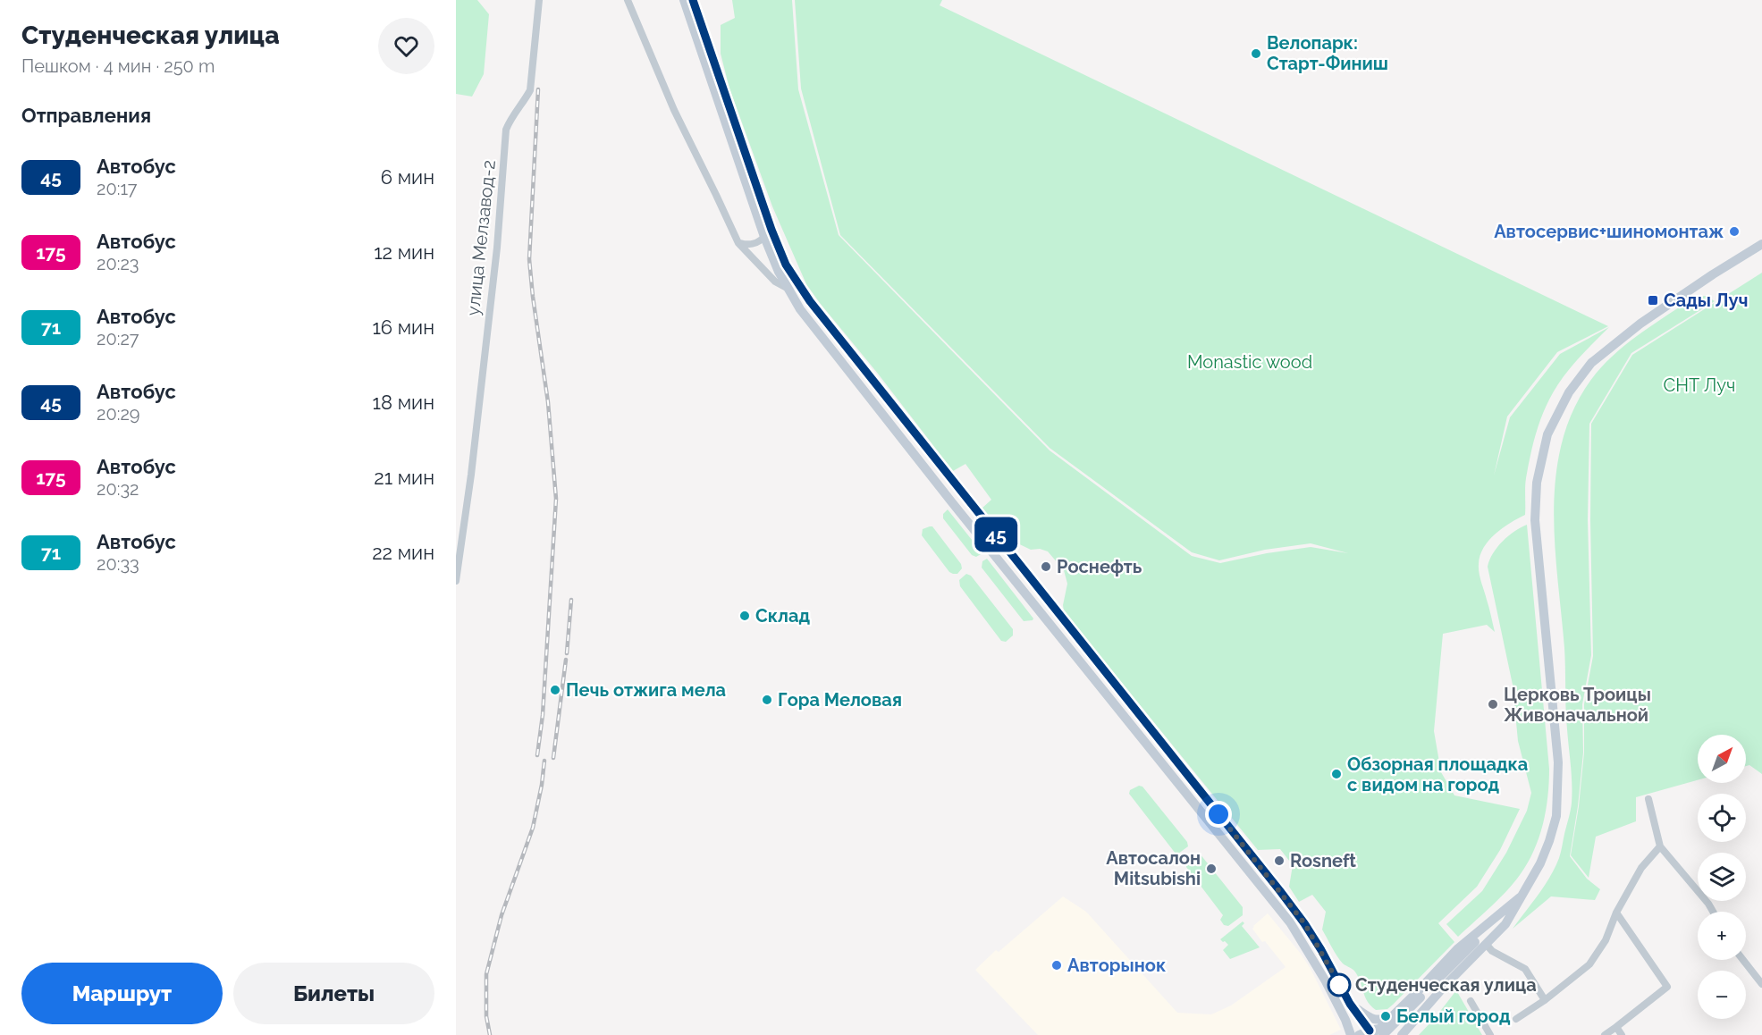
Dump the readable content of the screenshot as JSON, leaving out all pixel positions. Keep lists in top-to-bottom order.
{
  "streets": {
    "street": ["улица Мелзавод-2"]
  },
  "parks": ["Monastic wood", "СНТ Луч"],
  "places": {
    "other": [
      "Велопарк: Старт-Финиш",
      "Автосервис+шиномонтаж",
      "Роснефть",
      "Склад",
      "Печь отжига мела",
      "Гора Меловая",
      "Церковь Троицы Живоначальной",
      "Обзорная площадка с видом на город",
      "Rosneft",
      "Автосалон Mitsubishi",
      "Авторынок",
      "Студенческая улица",
      "Белый город"
    ],
    "transit": ["Сады Луч"]
  },
  "lines": ["bus line 45"],
  "north": "top right",
  "page": {
    "heading": [
      ["Студенческая улица", "Пешком · 4 мин · 250 m"],
      "Отправления"
    ],
    "on_map": "45",
    "list": [
      {
        "mark": "45",
        "name": "Автобус",
        "note": "20:17",
        "value": "6 мин"
      },
      {
        "mark": "175",
        "name": "Автобус",
        "note": "20:23",
        "value": "12 мин"
      },
      {
        "mark": "71",
        "name": "Автобус",
        "note": "20:27",
        "value": "16 мин"
      },
      {
        "mark": "45",
        "name": "Автобус",
        "note": "20:29",
        "value": "18 мин"
      },
      {
        "mark": "175",
        "name": "Автобус",
        "note": "20:32",
        "value": "21 мин"
      },
      {
        "mark": "71",
        "name": "Автобус",
        "note": "20:33",
        "value": "22 мин"
      }
    ],
    "map_buttons": ["+", "−"],
    "buttons": ["Маршрут", "Билеты"]
  }
}
